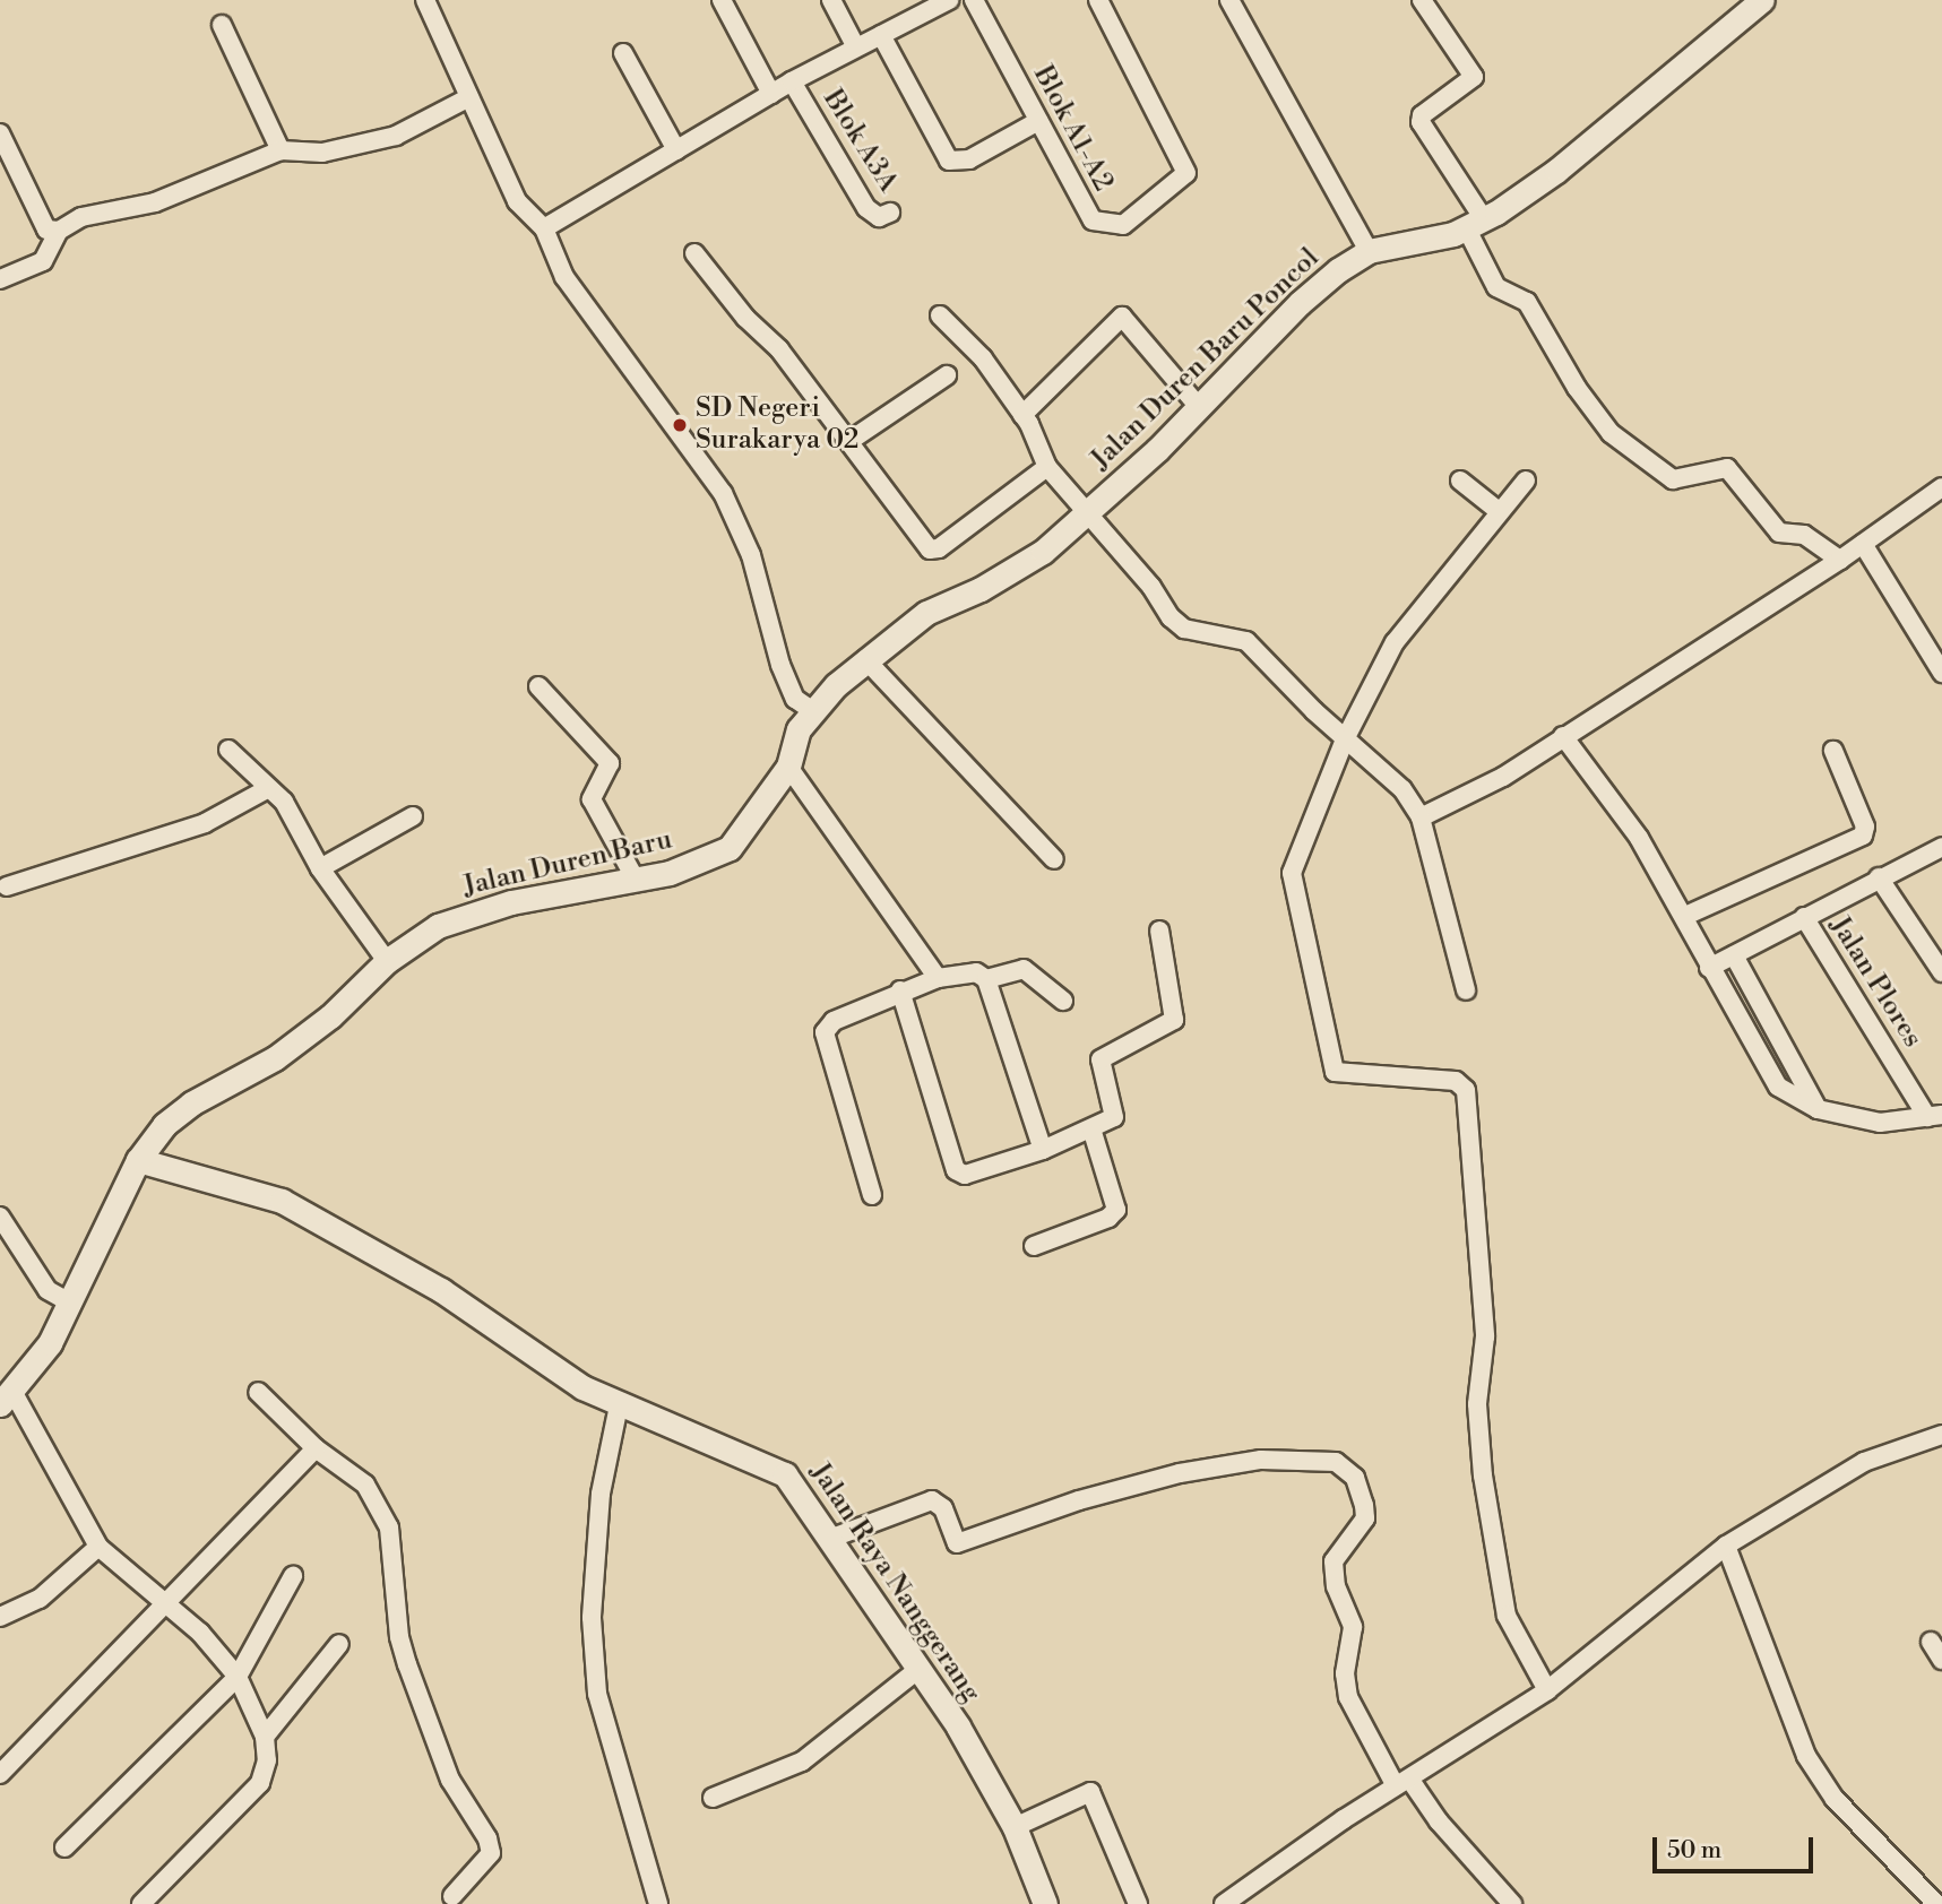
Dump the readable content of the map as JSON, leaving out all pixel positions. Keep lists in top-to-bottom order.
{
  "streets": {
    "street": [
      "Blok A1-A2",
      "Blok A3A",
      "Jalan Duren Baru Poncol",
      "Jalan Duren Baru",
      "Jalan Plores",
      "Jalan Raya Nanggerang"
    ]
  },
  "crossings": [
    ["Jalan Duren Baru Poncol", "Jalan Duren Baru"],
    ["Jalan Duren Baru", "Jalan Raya Nanggerang"]
  ],
  "places": ["SD Negeri Surakarya 02"],
  "scale_bar": "50 m"
}
